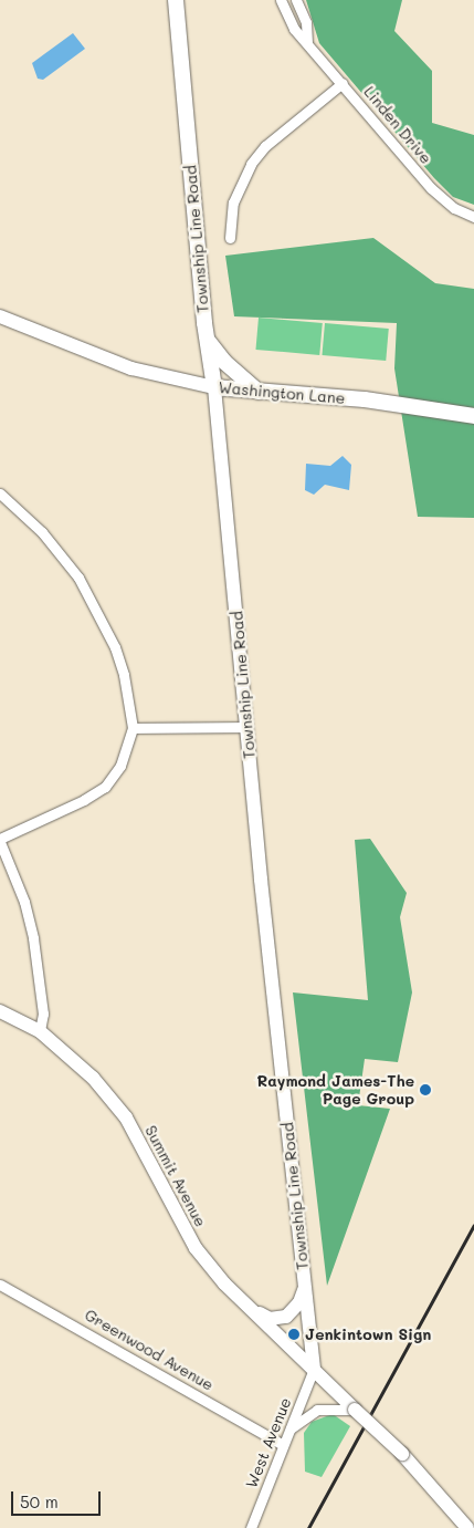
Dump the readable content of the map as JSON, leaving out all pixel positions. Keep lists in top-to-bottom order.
{
  "streets": {
    "main road": ["Township Line Road", "Washington Lane", "Summit Avenue"],
    "street": ["Linden Drive", "Greenwood Avenue", "West Avenue"]
  },
  "crossings": [
    ["Township Line Road", "Washington Lane"],
    ["Township Line Road", "Summit Avenue"],
    ["Township Line Road", "West Avenue"],
    ["Summit Avenue", "West Avenue"],
    ["Greenwood Avenue", "West Avenue"]
  ],
  "places": ["Raymond James-The Page Group", "Jenkintown Sign"],
  "scale_bar": "50 m"
}
